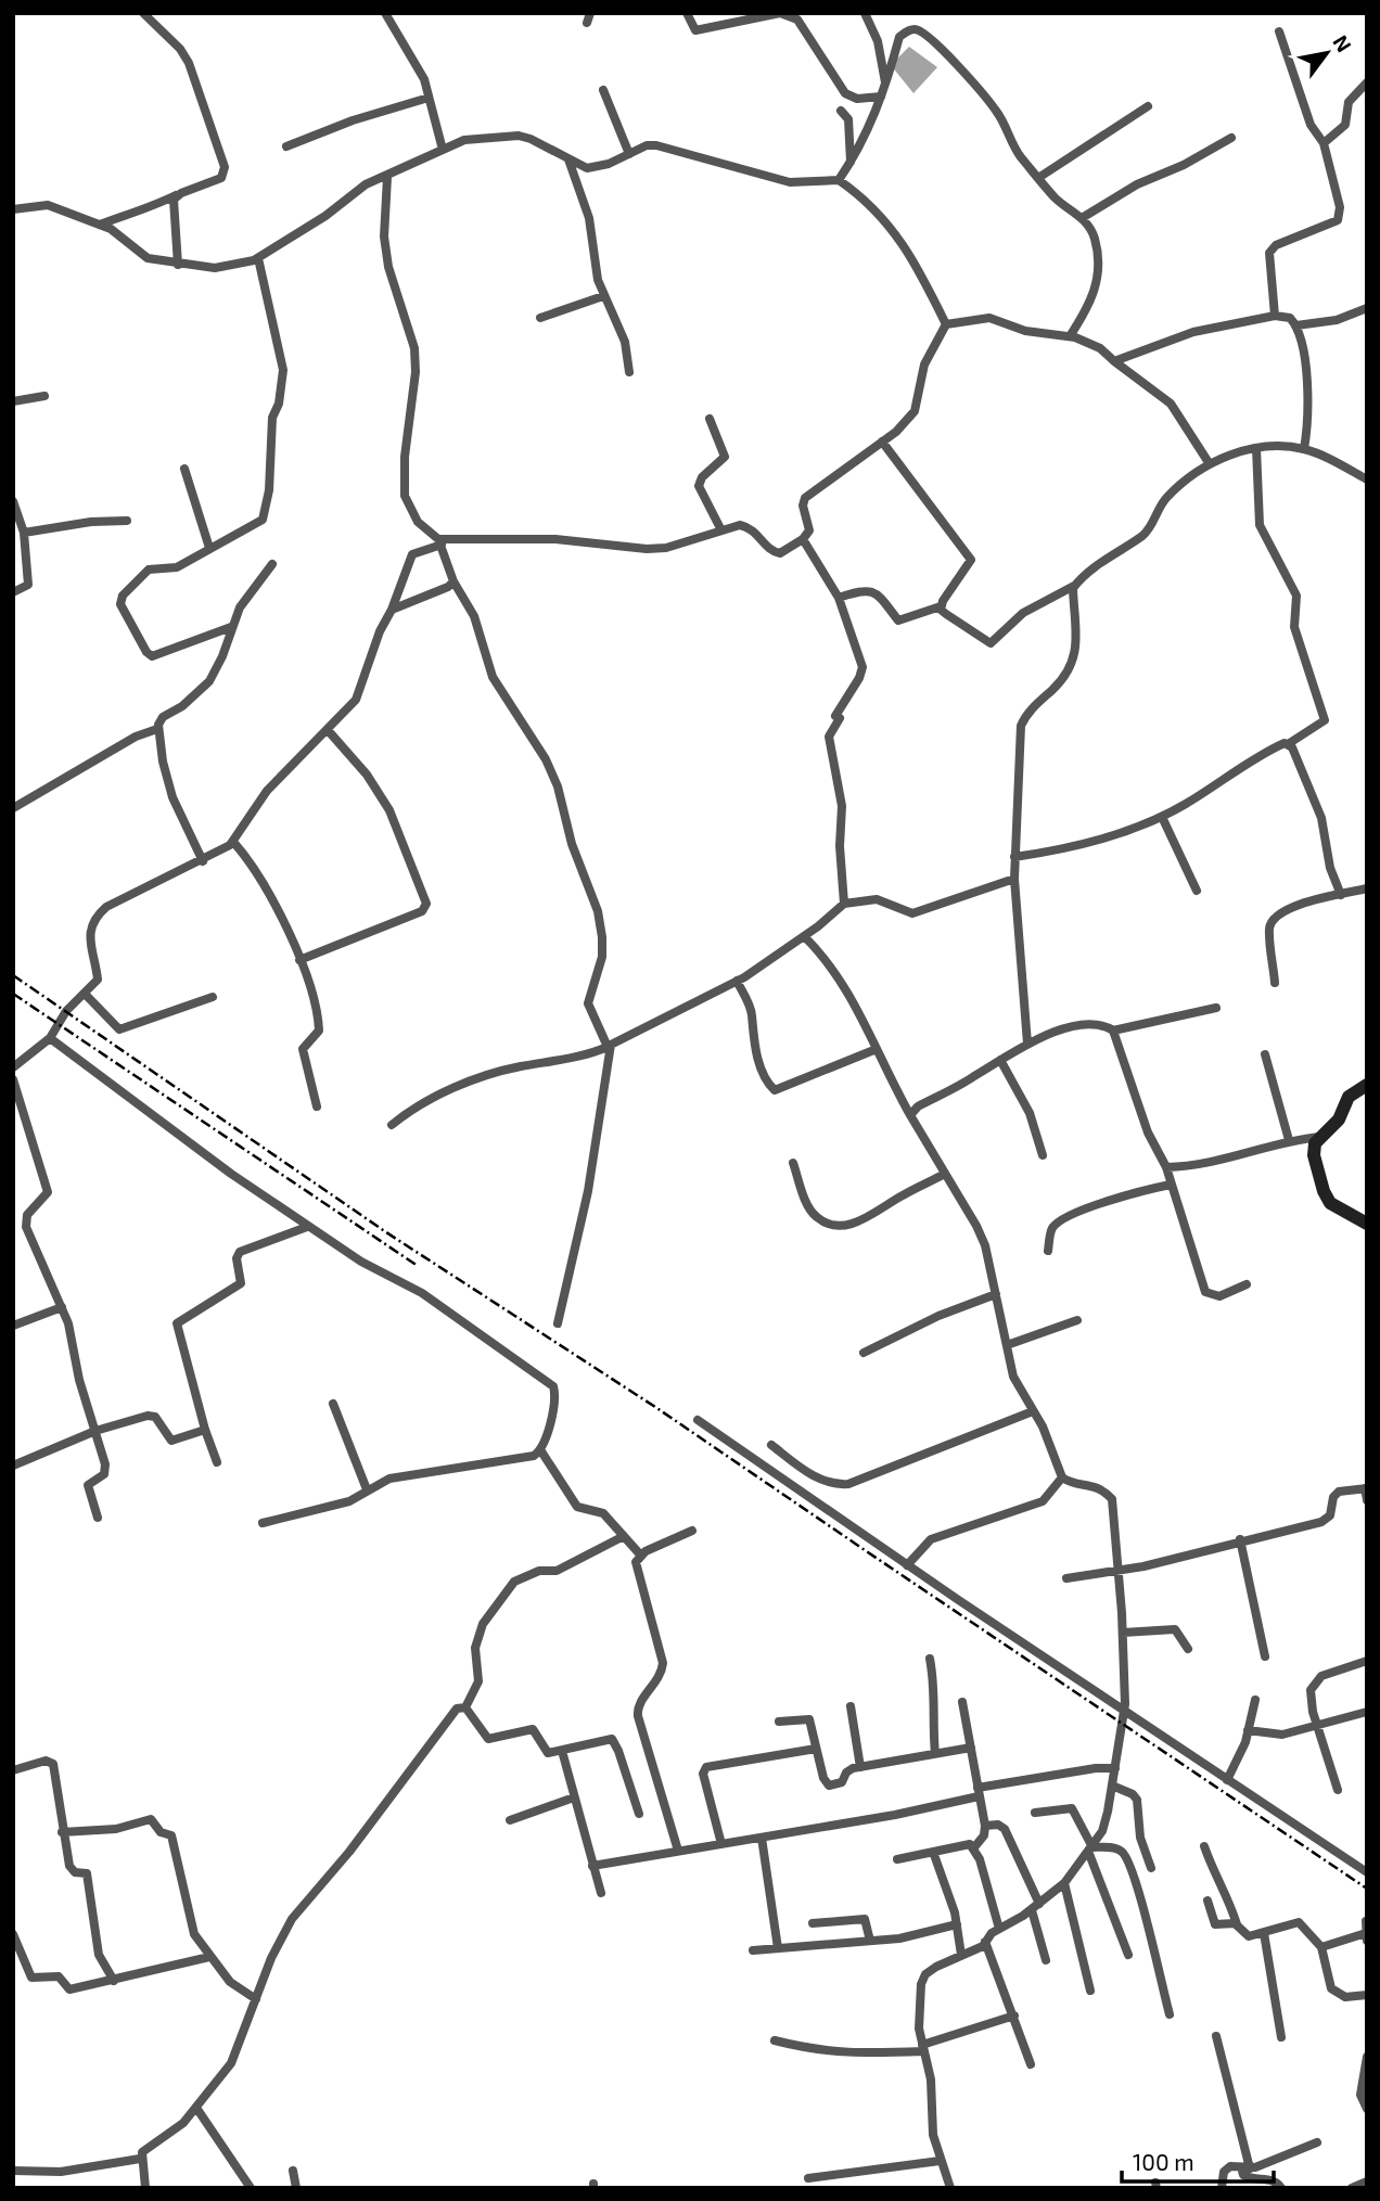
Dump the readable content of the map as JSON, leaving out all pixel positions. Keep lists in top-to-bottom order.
{
  "scale_bar": "100 m",
  "north": "top right"
}
